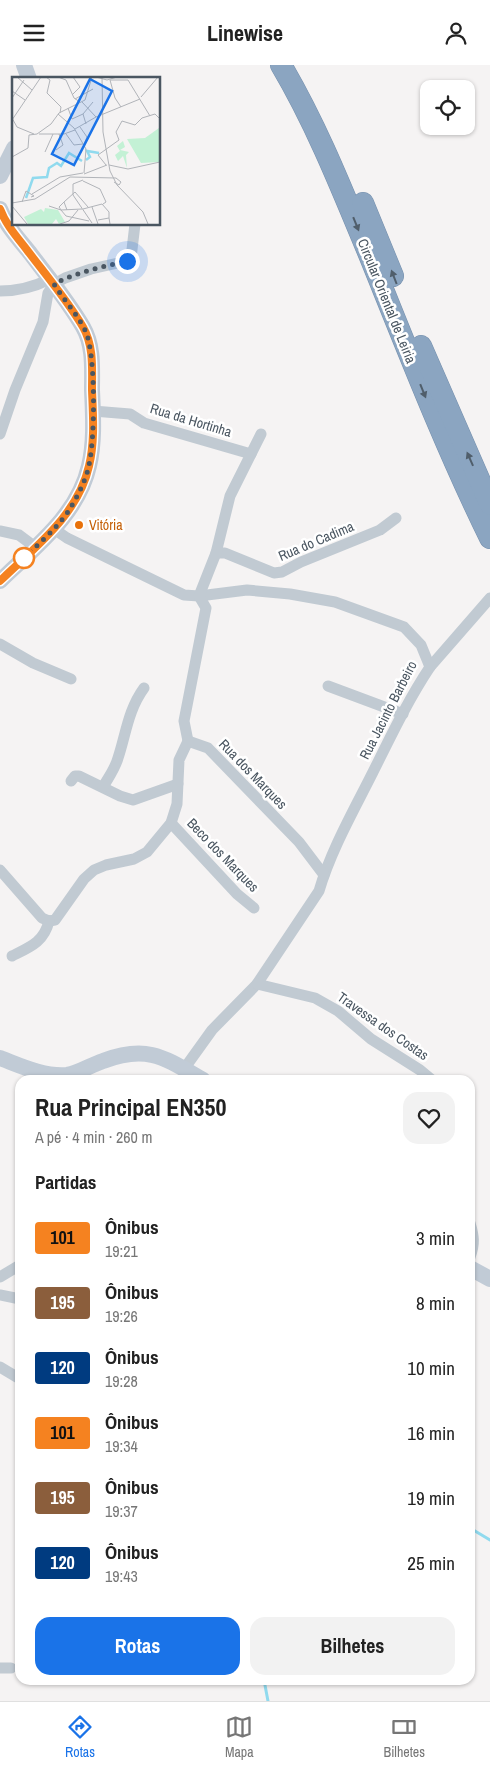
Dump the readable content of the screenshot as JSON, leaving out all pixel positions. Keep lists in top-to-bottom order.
{
  "streets": {
    "highway": ["Circular Oriental de Leiria"],
    "street": [
      "Rua da Hortinha",
      "Rua do Cadima",
      "Rua Jacinto Barbeiro",
      "Rua dos Marques",
      "Beco dos Marques",
      "Travessa dos Costas"
    ]
  },
  "crossings": [
    ["Rua Jacinto Barbeiro", "Rua dos Marques"],
    ["Rua Jacinto Barbeiro", "Travessa dos Costas"]
  ],
  "places": ["Vitória"],
  "lines": ["bus line 101"],
  "page": {
    "header": "Linewise",
    "heading": [
      ["Rua Principal EN350", "A pé · 4 min · 260 m"],
      "Partidas"
    ],
    "list": [
      {
        "mark": "101",
        "name": "Ônibus",
        "note": "19:21",
        "value": "3 min"
      },
      {
        "mark": "195",
        "name": "Ônibus",
        "note": "19:26",
        "value": "8 min"
      },
      {
        "mark": "120",
        "name": "Ônibus",
        "note": "19:28",
        "value": "10 min"
      },
      {
        "mark": "101",
        "name": "Ônibus",
        "note": "19:34",
        "value": "16 min"
      },
      {
        "mark": "195",
        "name": "Ônibus",
        "note": "19:37",
        "value": "19 min"
      },
      {
        "mark": "120",
        "name": "Ônibus",
        "note": "19:43",
        "value": "25 min"
      }
    ],
    "buttons": ["Rotas", "Bilhetes"],
    "tabs": ["Rotas", "Mapa", "Bilhetes"]
  }
}
